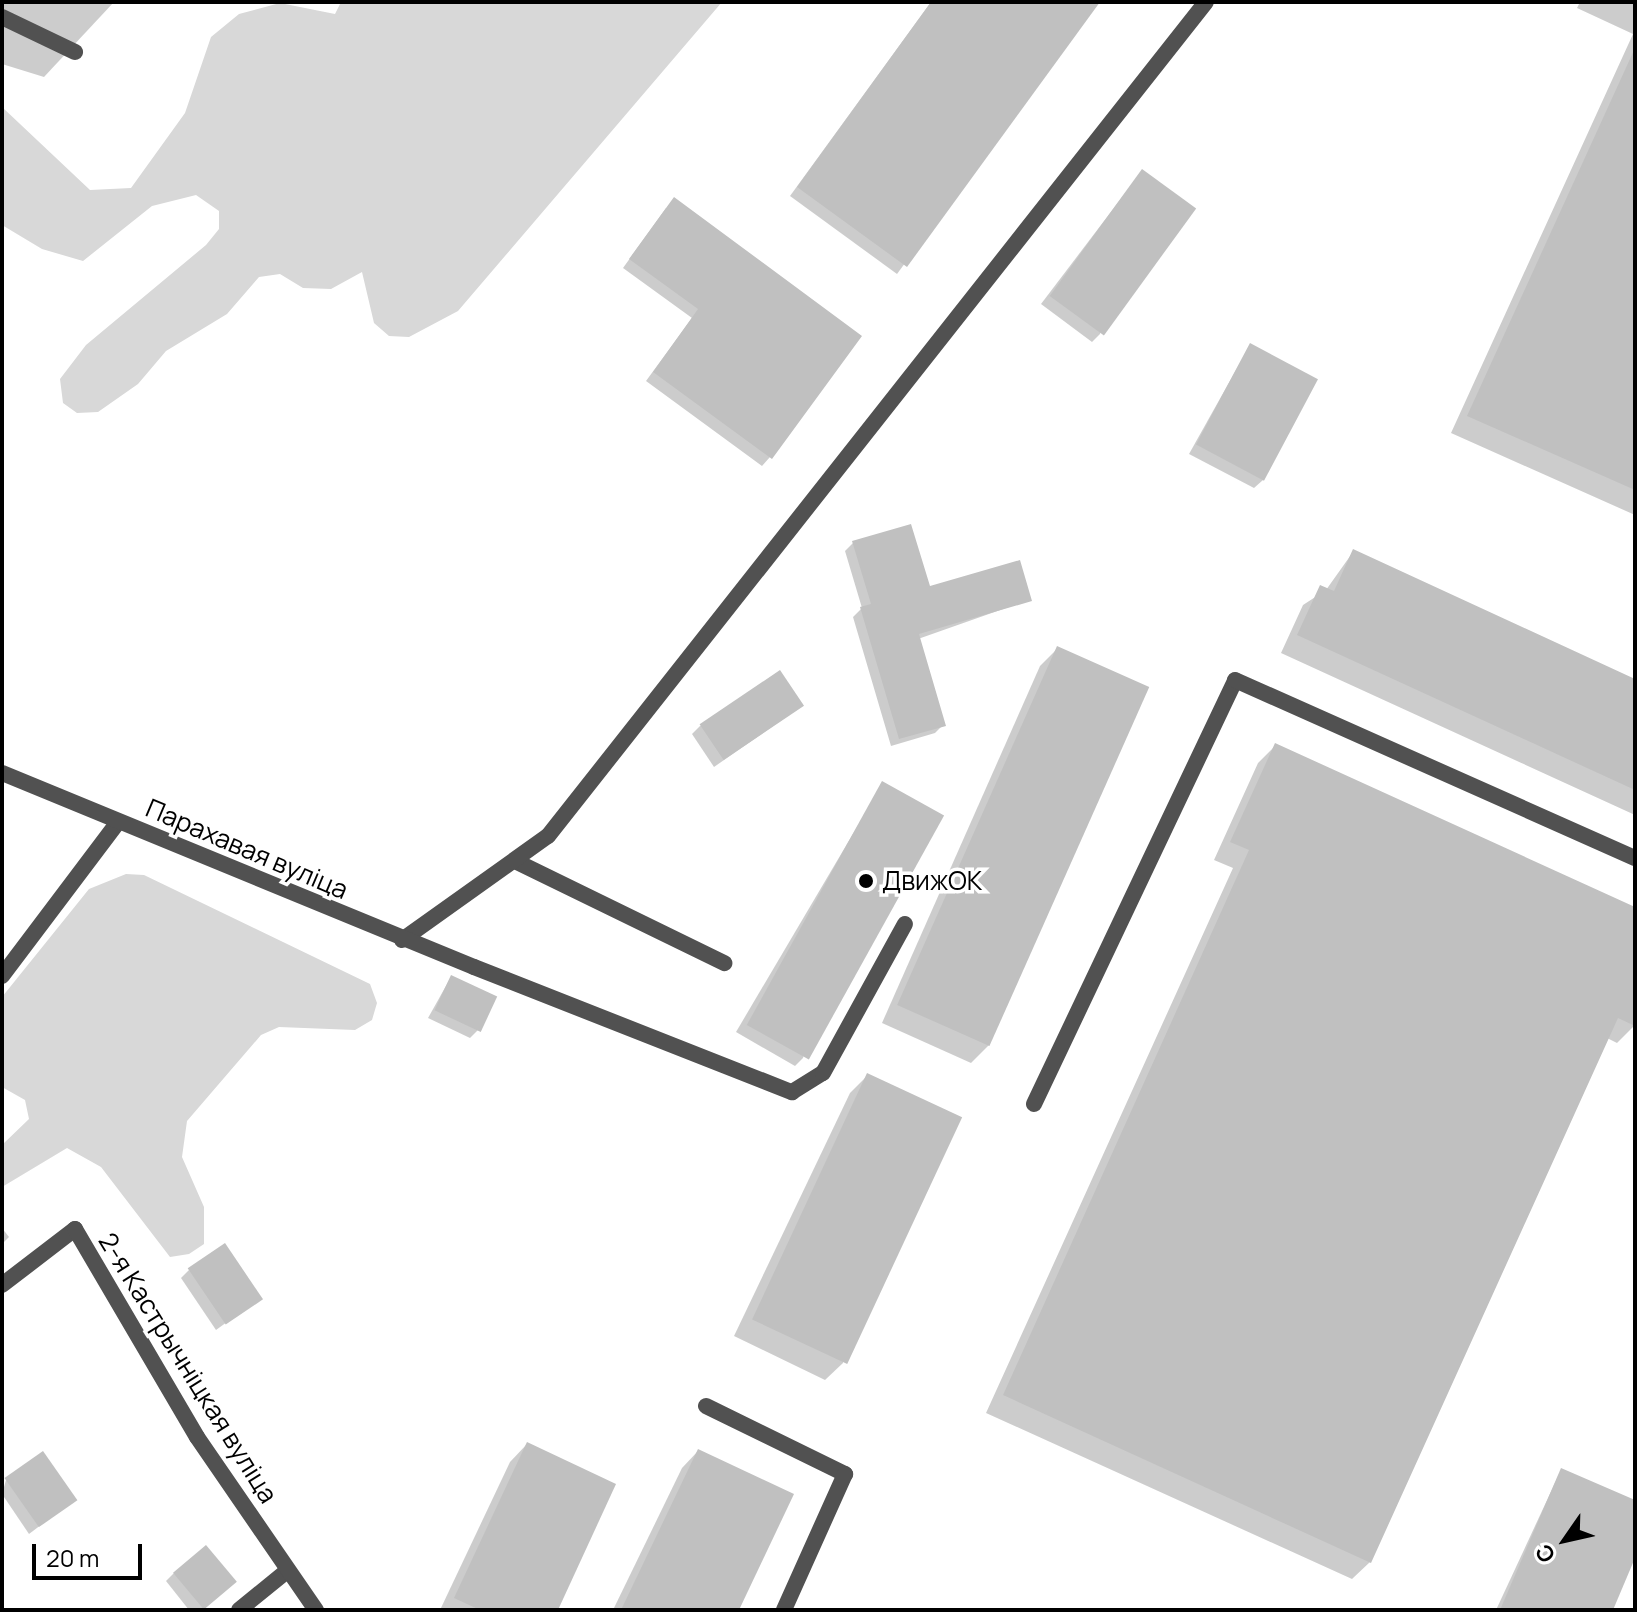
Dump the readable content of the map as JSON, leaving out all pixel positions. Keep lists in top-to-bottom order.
{
  "streets": {
    "street": ["Парахавая вуліца", "2-я Кастрычніцкая вуліца"]
  },
  "places": ["ДвижОК"],
  "scale_bar": "20 m",
  "north": "bottom left"
}
